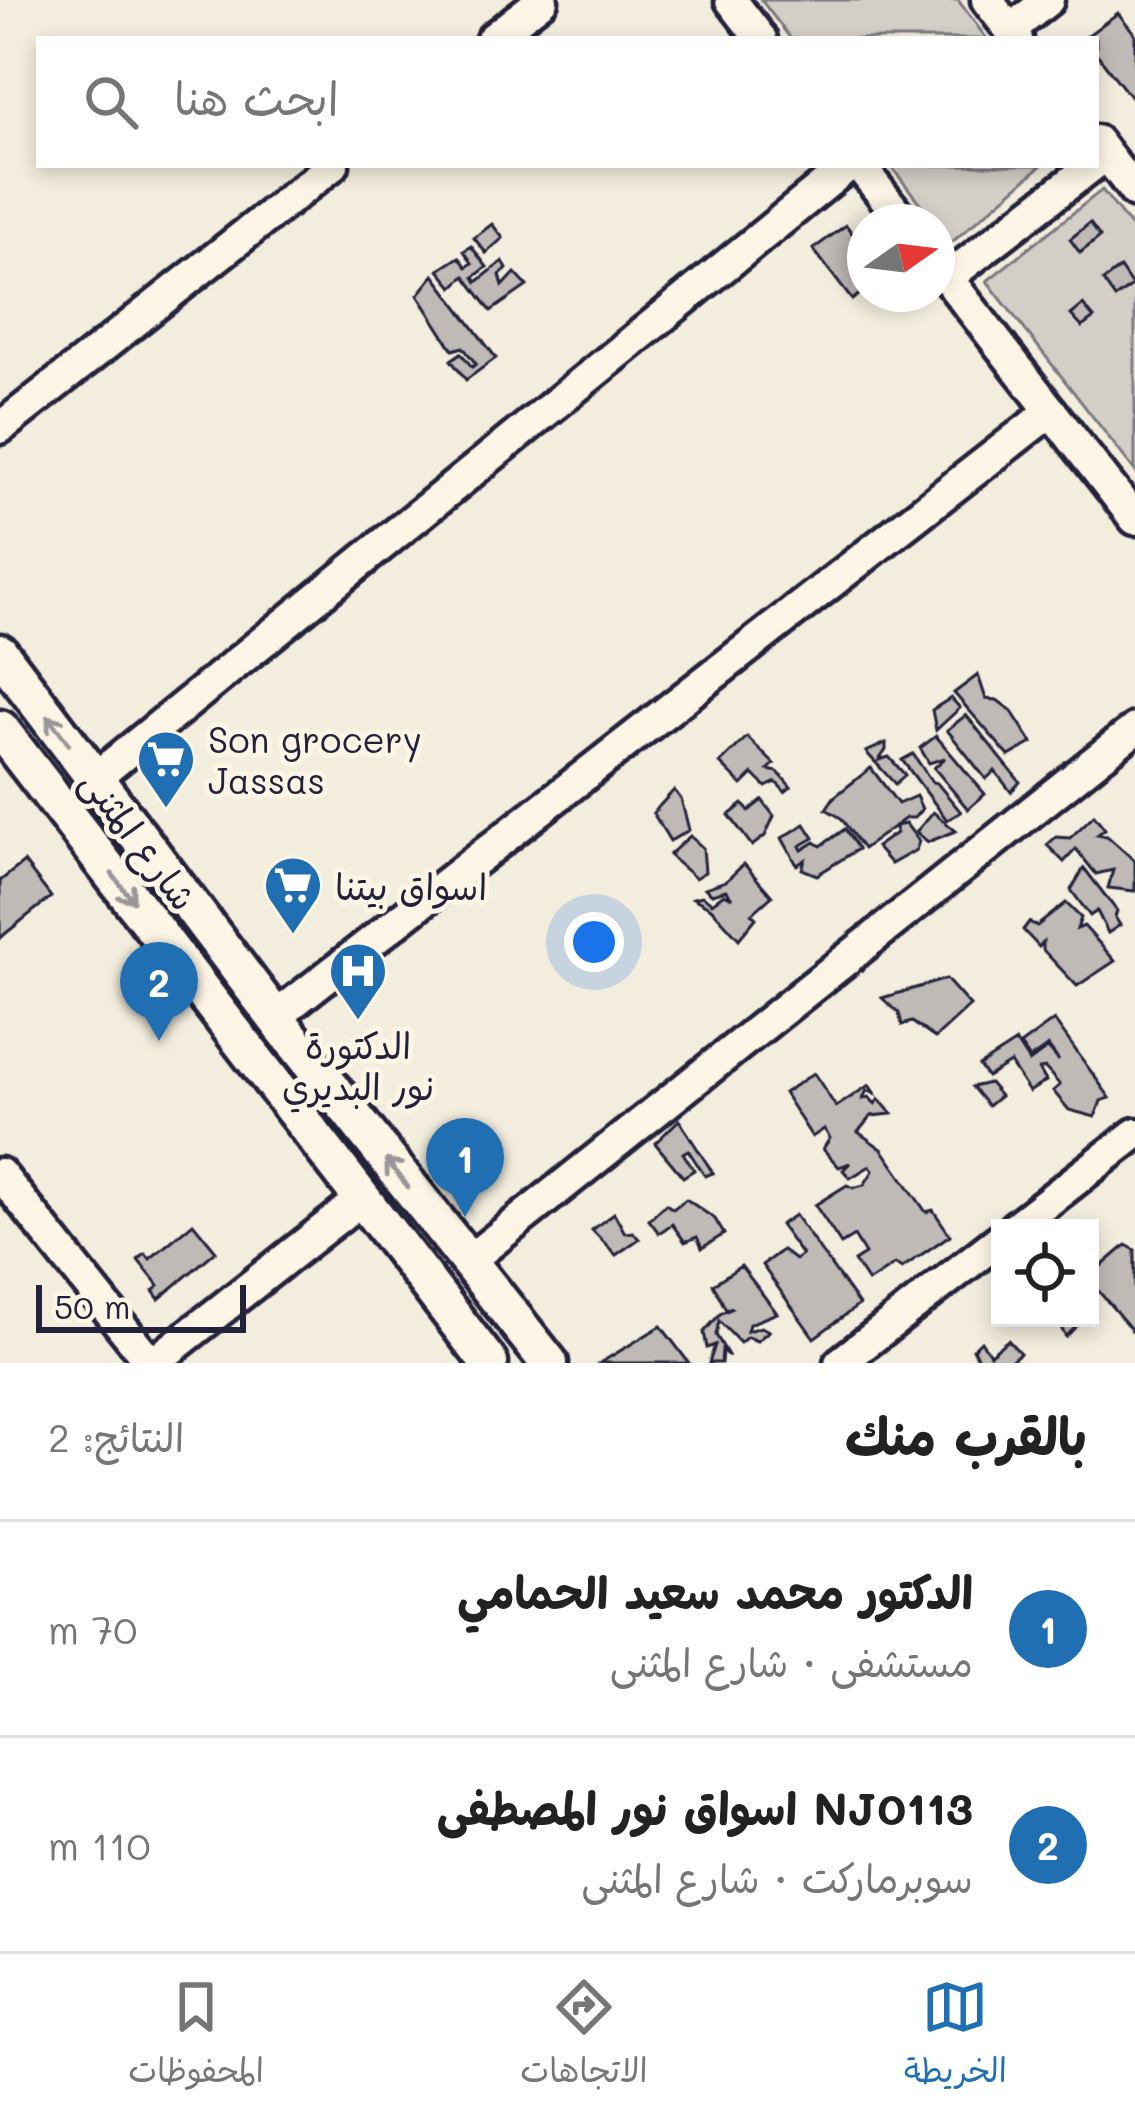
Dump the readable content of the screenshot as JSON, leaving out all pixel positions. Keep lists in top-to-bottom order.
{
  "streets": {
    "main road": ["شارع المثنى"]
  },
  "places": {
    "supermarket": ["Son grocery Jassas", "اسواق بيتنا"],
    "hospital": ["الدكتورة نور البديري"]
  },
  "scale_bar": "50 m",
  "north": "right",
  "page": {
    "search": "ابحث هنا",
    "pins": ["2", "1"],
    "scale": "50 m",
    "heading": ["بالقرب منك", "النتائج: 2"],
    "list": [
      {
        "mark": "1",
        "name": "الدكتور محمد سعيد الحمامي",
        "note": "مستشفى · شارع المثنى",
        "value": "70 m"
      },
      {
        "mark": "2",
        "name": "NJ0113 اسواق نور المصطفى",
        "note": "سوبرماركت · شارع المثنى",
        "value": "110 m"
      }
    ],
    "nav": ["الخريطة", "الاتجاهات", "المحفوظات"]
  }
}
